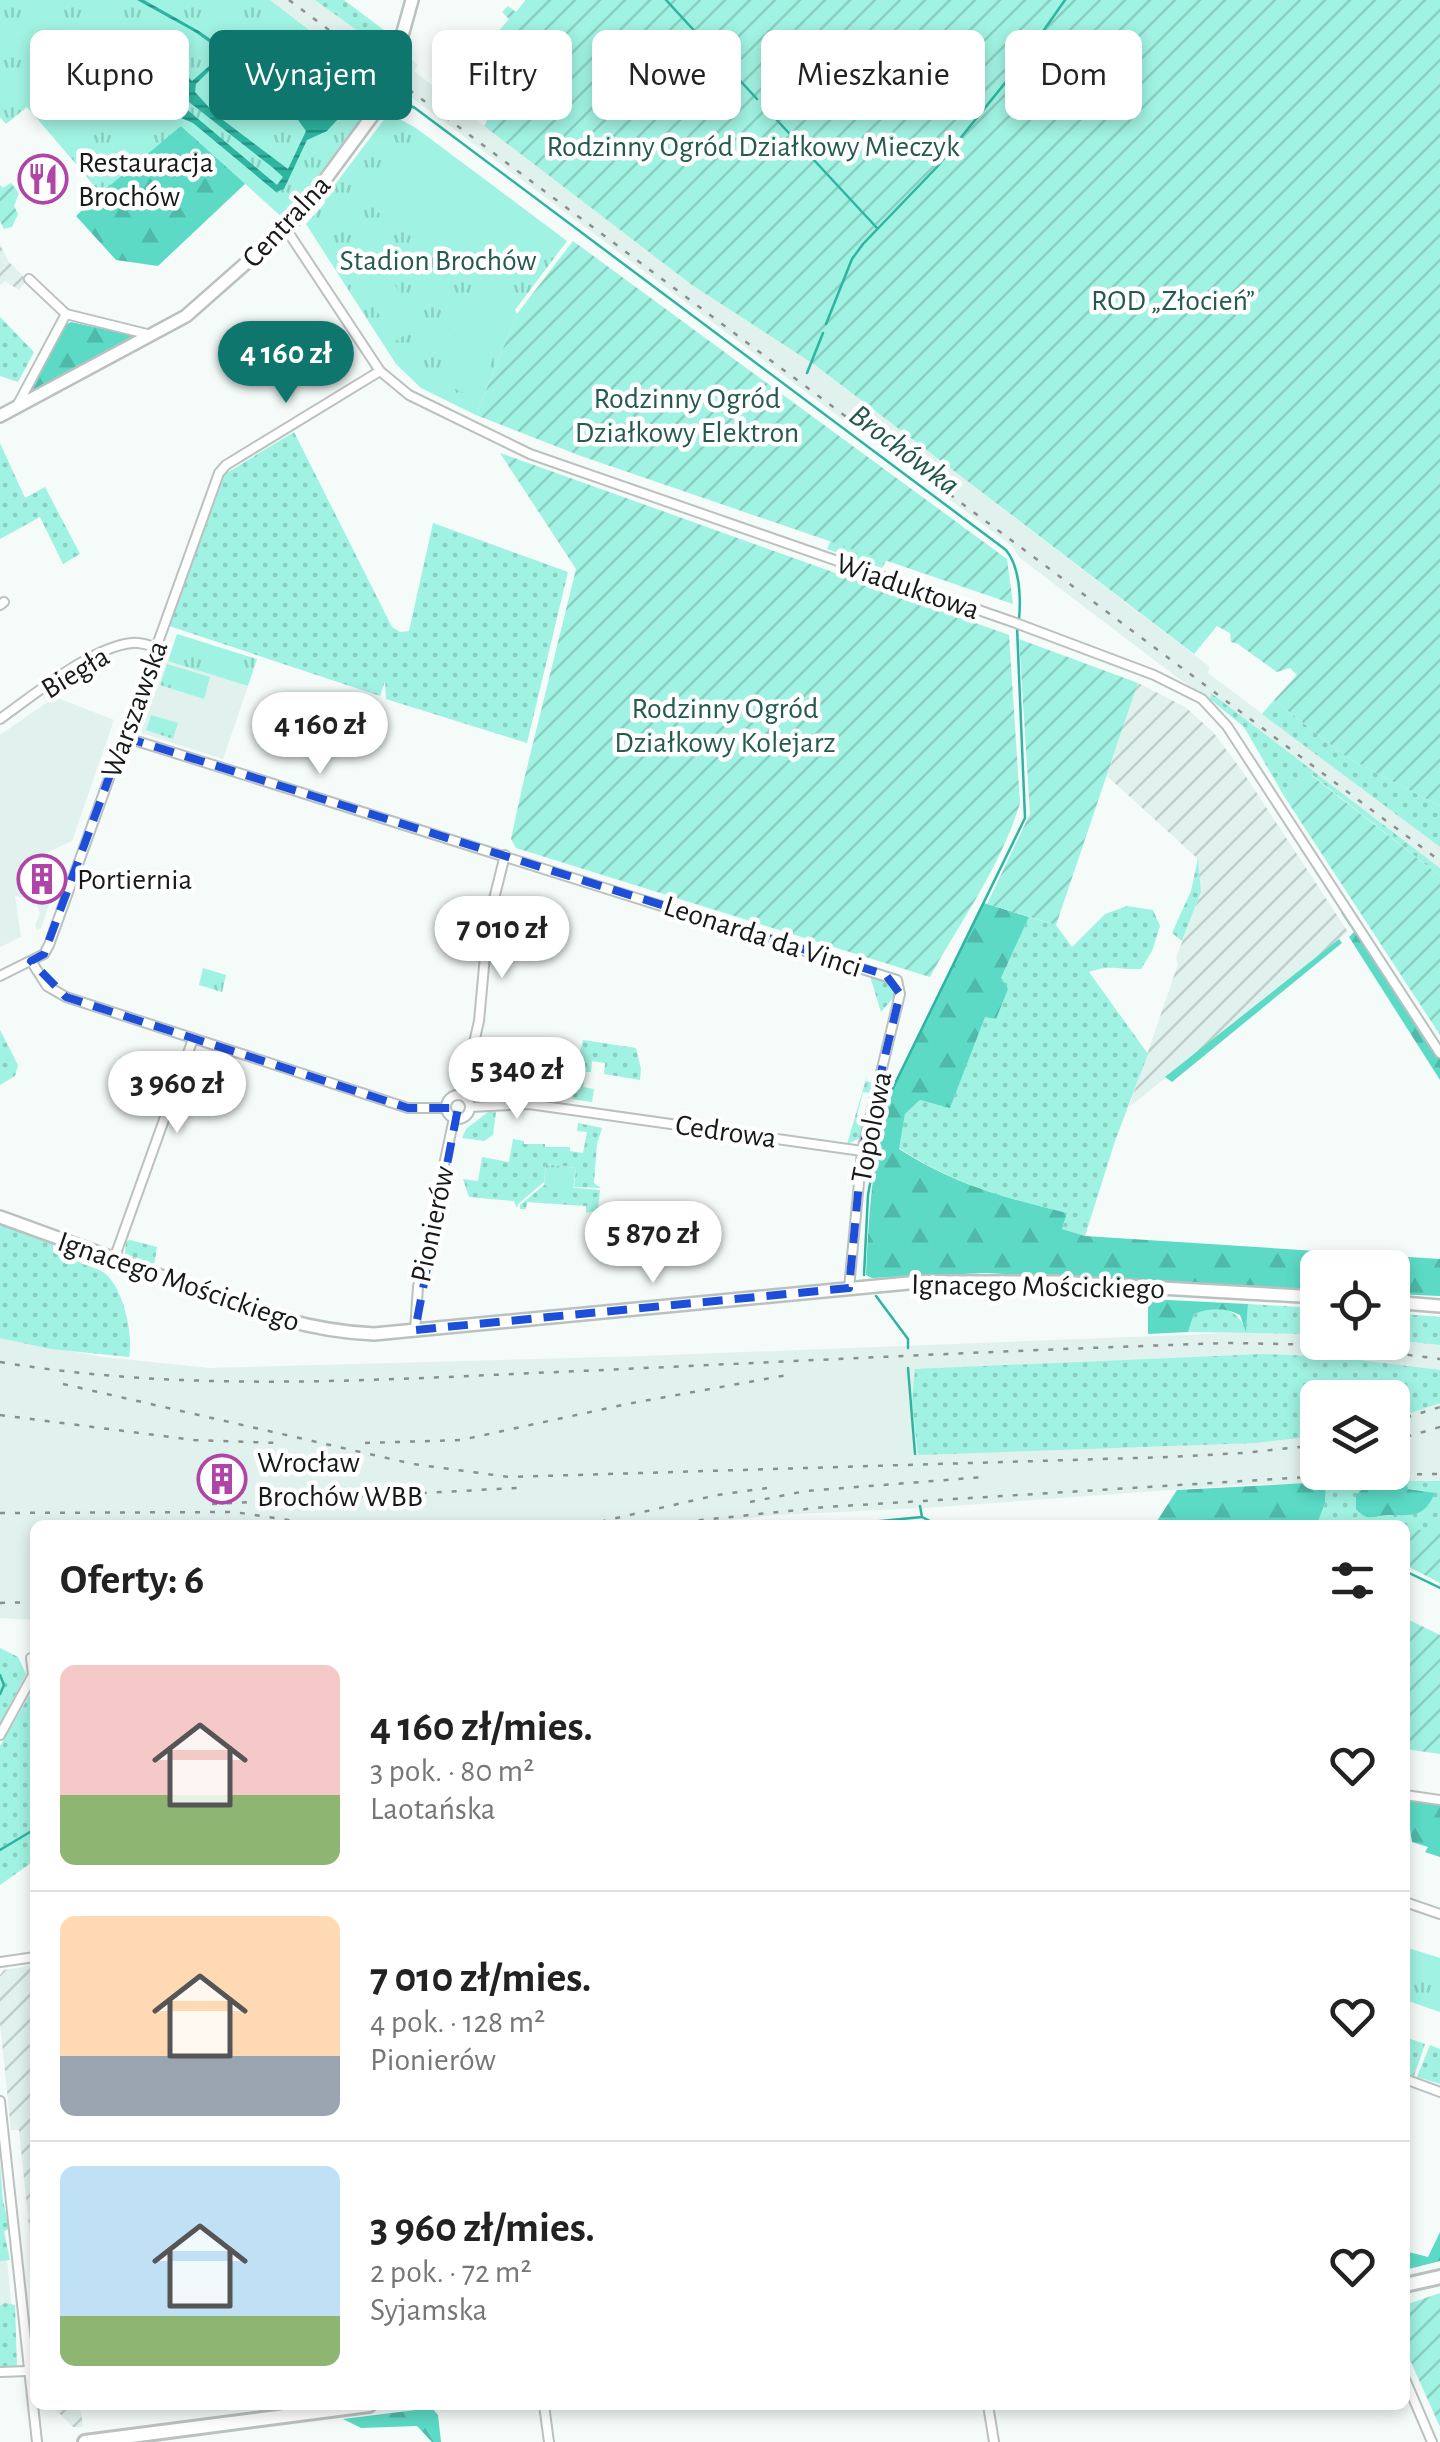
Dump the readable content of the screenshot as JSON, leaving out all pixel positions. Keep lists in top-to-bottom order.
{
  "streets": {
    "street": [
      "Centralna",
      "Wiaduktowa",
      "Biegła",
      "Warszawska",
      "Leonarda da Vinci",
      "Topolowa",
      "Cedrowa",
      "Pionierów",
      "Ignacego Mościckiego"
    ]
  },
  "crossings": [
    ["Centralna", "Wiaduktowa"],
    ["Wiaduktowa", "Warszawska"],
    ["Biegła", "Warszawska"],
    ["Warszawska", "Leonarda da Vinci"],
    ["Leonarda da Vinci", "Topolowa"],
    ["Topolowa", "Cedrowa"],
    ["Topolowa", "Ignacego Mościckiego"],
    ["Cedrowa", "Pionierów"],
    ["Pionierów", "Ignacego Mościckiego"]
  ],
  "water": ["Brochówka"],
  "parks": [
    "Rodzinny Ogród Działkowy Mieczyk",
    "Stadion Brochów",
    "ROD „Złocień”",
    "Rodzinny Ogród Działkowy Elektron",
    "Rodzinny Ogród Działkowy Kolejarz"
  ],
  "places": {
    "restaurant": ["Restauracja Brochów"],
    "building": ["Portiernia", "Wrocław Brochów WBB"]
  },
  "page": {
    "chip": [
      "Kupno",
      "Wynajem",
      "Filtry",
      "Nowe",
      "Mieszkanie",
      "Dom"
    ],
    "price": [
      "4 160 zł",
      "4 160 zł",
      "7 010 zł",
      "5 340 zł",
      "3 960 zł",
      "5 870 zł"
    ],
    "heading": "Oferty: 6",
    "list": [
      {
        "name": "4 160 zł/mies.",
        "note": "3 pok. · 80 m² · Laotańska"
      },
      {
        "name": "7 010 zł/mies.",
        "note": "4 pok. · 128 m² · Pionierów"
      },
      {
        "name": "3 960 zł/mies.",
        "note": "2 pok. · 72 m² · Syjamska"
      }
    ]
  }
}
